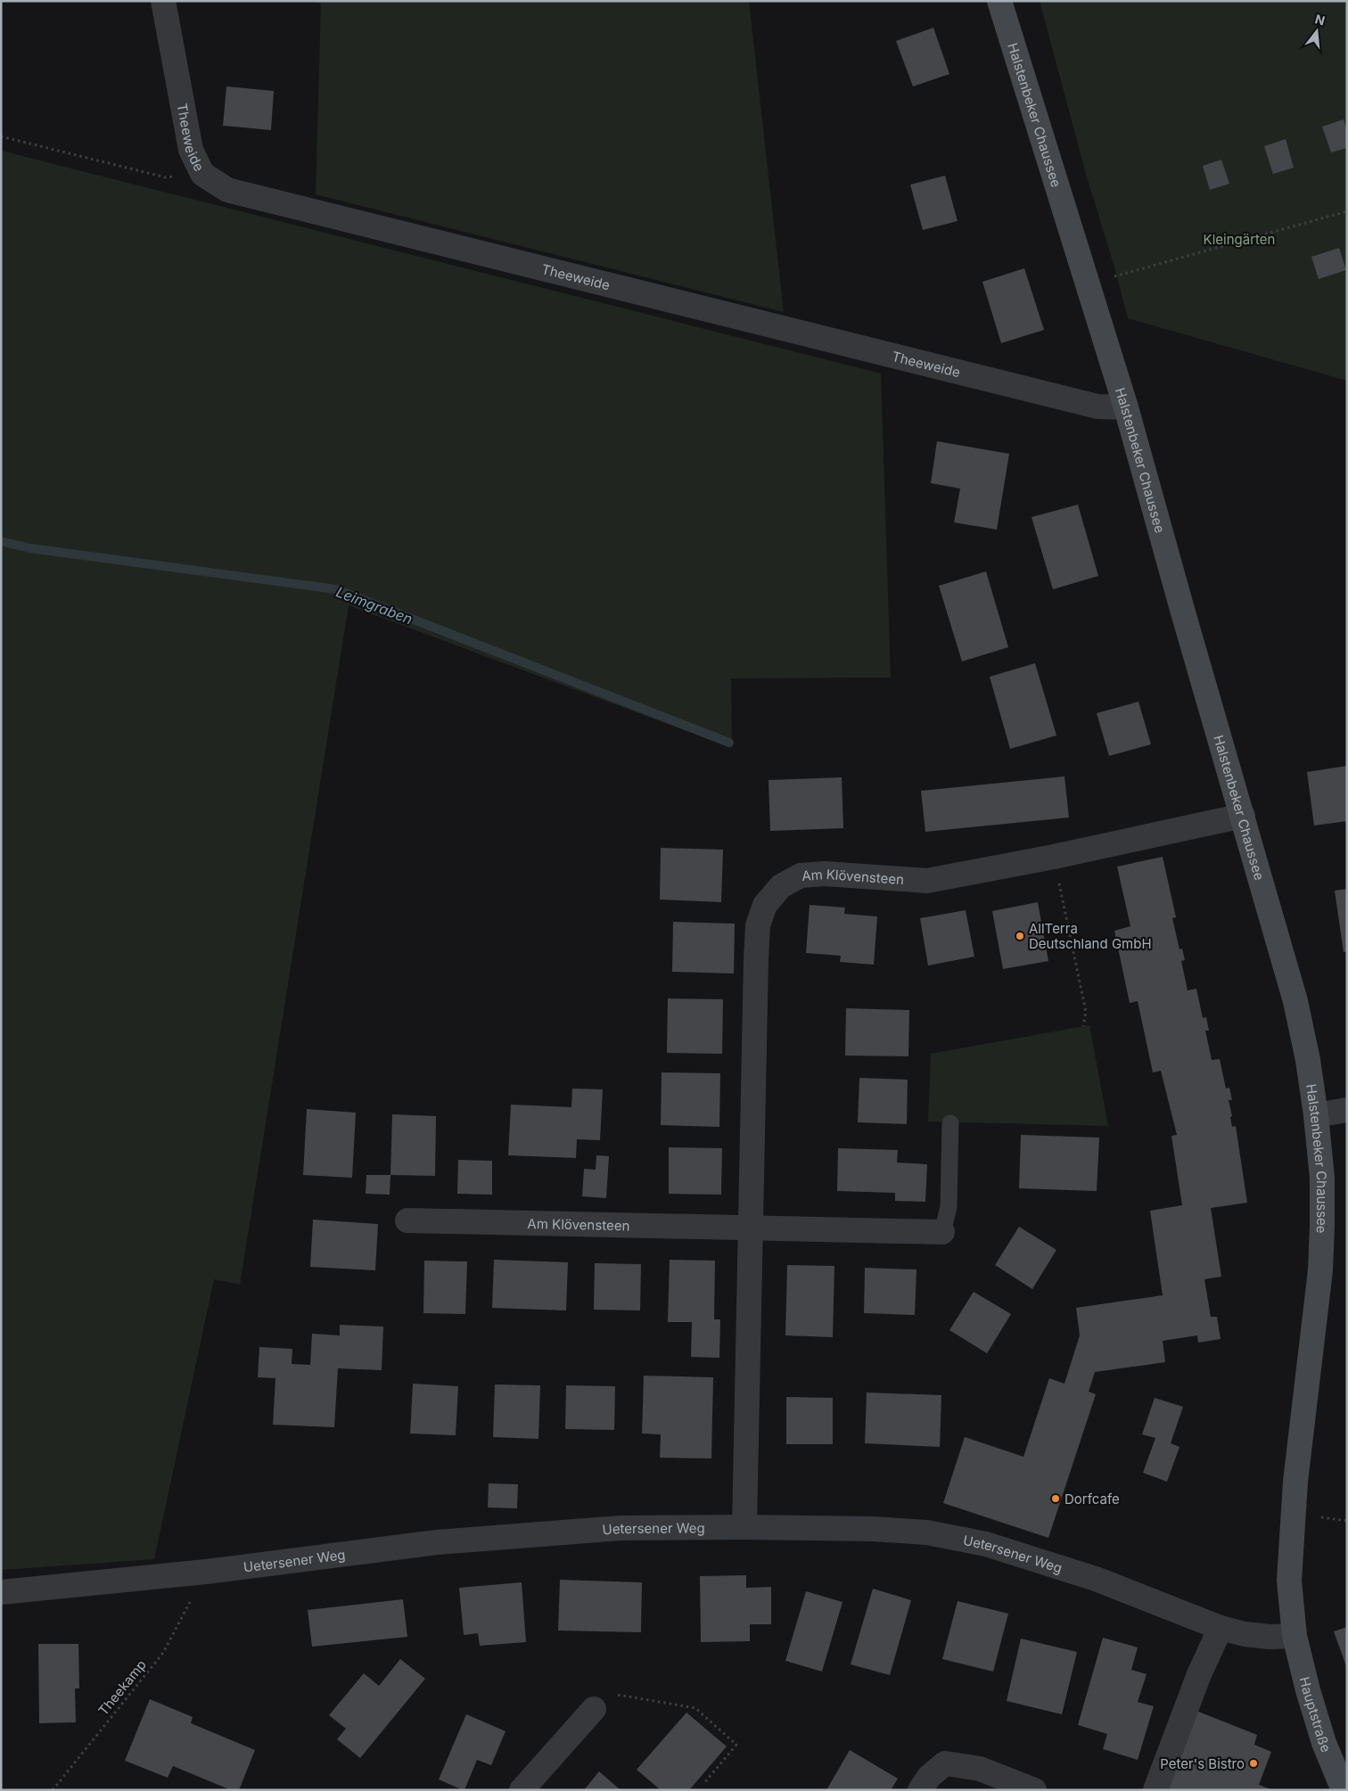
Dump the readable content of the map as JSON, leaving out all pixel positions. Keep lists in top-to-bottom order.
{
  "streets": {
    "main road": ["Halstenbeker Chaussee", "Hauptstraße"],
    "street": ["Theeweide", "Am Klövensteen", "Uetersener Weg"],
    "path": ["Theekamp"]
  },
  "crossings": [
    ["Halstenbeker Chaussee", "Theeweide"],
    ["Halstenbeker Chaussee", "Am Klövensteen"],
    ["Halstenbeker Chaussee", "Uetersener Weg"],
    ["Halstenbeker Chaussee", "Hauptstraße"],
    ["Am Klövensteen", "Uetersener Weg"],
    ["Uetersener Weg", "Hauptstraße"]
  ],
  "water": ["Leimgraben"],
  "parks": ["Kleingärten"],
  "places": ["AllTerra Deutschland GmbH", "Dorfcafe", "Peter's Bistro"],
  "north": "top"
}
